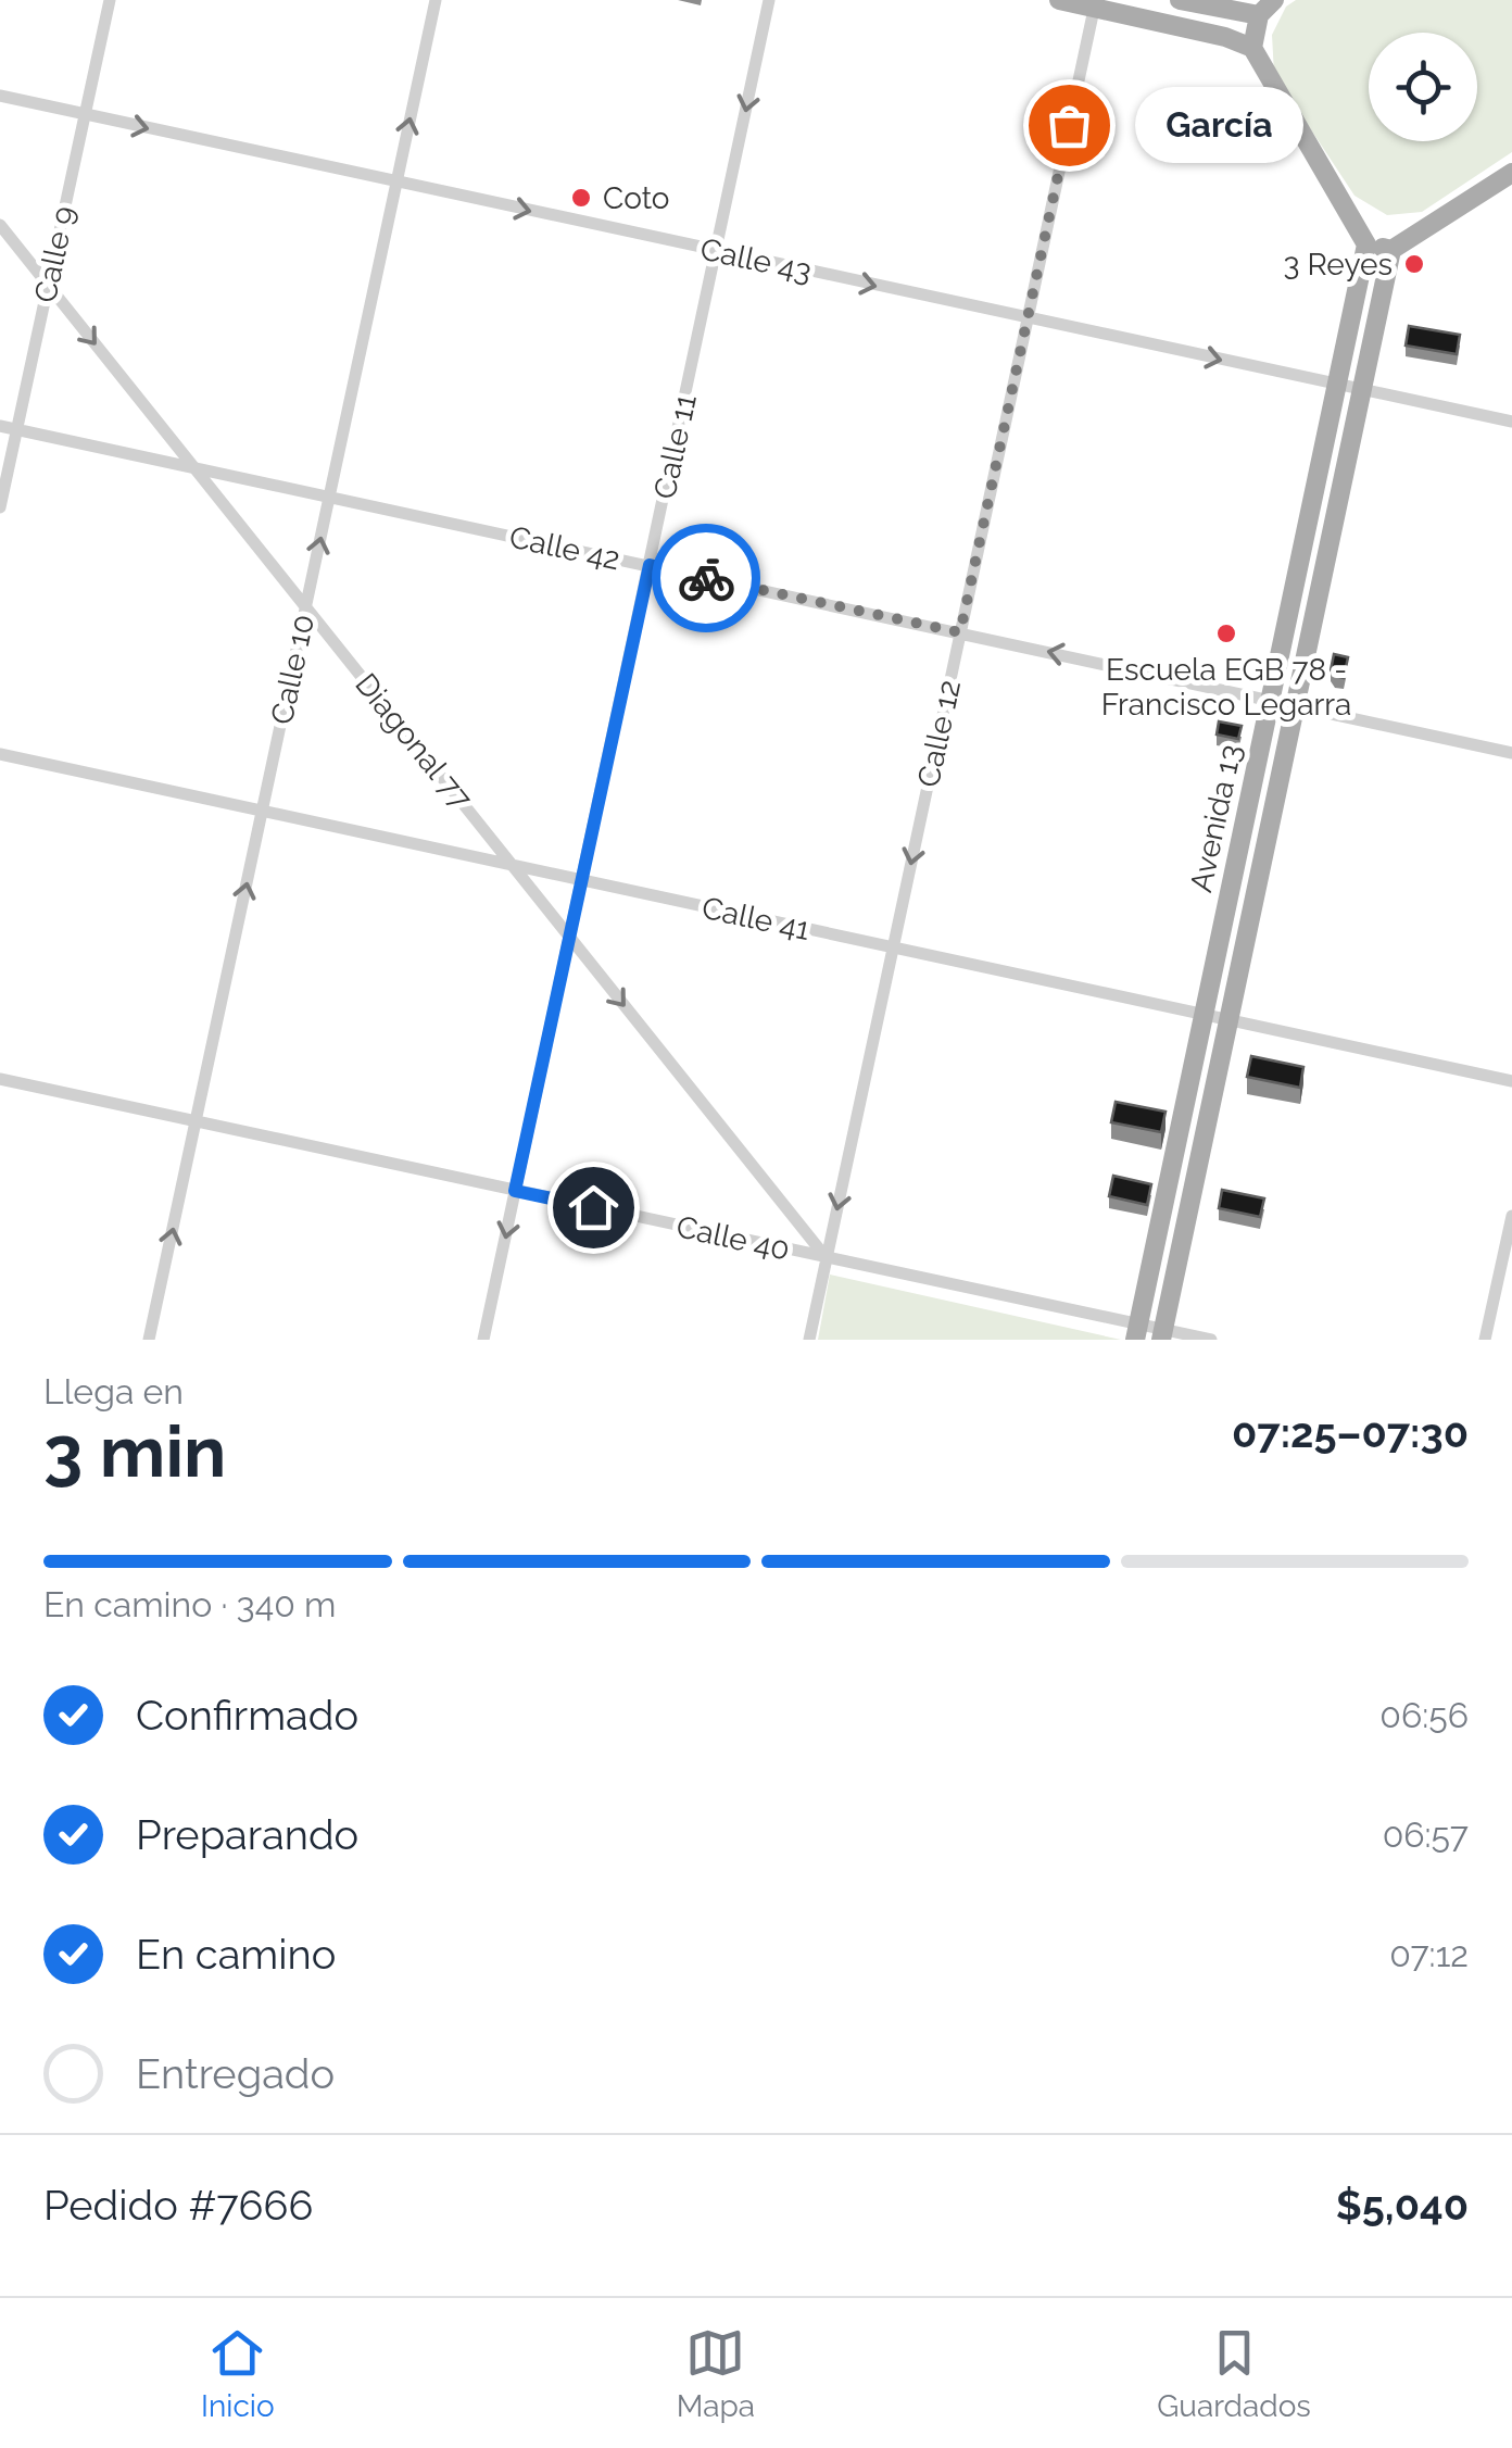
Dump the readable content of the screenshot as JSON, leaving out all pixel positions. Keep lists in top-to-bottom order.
{
  "streets": {
    "main road": ["Avenida 13"],
    "street": [
      "Calle 9",
      "Calle 43",
      "Calle 11",
      "Calle 42",
      "Calle 10",
      "Calle 12",
      "Diagonal 77",
      "Calle 41",
      "Calle 40"
    ]
  },
  "crossings": [
    ["Calle 9", "Calle 43"],
    ["Calle 9", "Calle 42"],
    ["Calle 9", "Diagonal 77"],
    ["Calle 43", "Calle 11"],
    ["Calle 43", "Calle 10"],
    ["Calle 43", "Calle 12"],
    ["Calle 43", "Avenida 13"],
    ["Calle 11", "Calle 42"],
    ["Calle 11", "Diagonal 77"],
    ["Calle 11", "Calle 41"],
    ["Calle 11", "Calle 40"],
    ["Calle 42", "Calle 10"],
    ["Calle 42", "Calle 12"],
    ["Calle 42", "Diagonal 77"],
    ["Calle 42", "Avenida 13"],
    ["Calle 10", "Diagonal 77"],
    ["Calle 10", "Calle 41"],
    ["Calle 10", "Calle 40"],
    ["Calle 12", "Diagonal 77"],
    ["Calle 12", "Calle 41"],
    ["Calle 12", "Calle 40"],
    ["Diagonal 77", "Calle 41"],
    ["Diagonal 77", "Calle 40"],
    ["Avenida 13", "Calle 41"],
    ["Avenida 13", "Calle 40"]
  ],
  "one_way": [
    "Calle 43",
    "Calle 10",
    "Calle 12",
    "Diagonal 77"
  ],
  "places": [
    "García",
    "Coto",
    "3 Reyes",
    "Escuela EGB 78 - Francisco Legarra"
  ],
  "page": {
    "bubble": "García",
    "heading": ["3 min", "Llega en", "07:25–07:30"],
    "panel": ["Pedido #7666", "$5,040"],
    "bar": "En camino · 340 m",
    "list": [
      ["Confirmado", "06:56"],
      ["Preparando", "06:57"],
      ["En camino", "07:12"],
      "Entregado"
    ],
    "tabs": ["Inicio", "Mapa", "Guardados"]
  }
}
